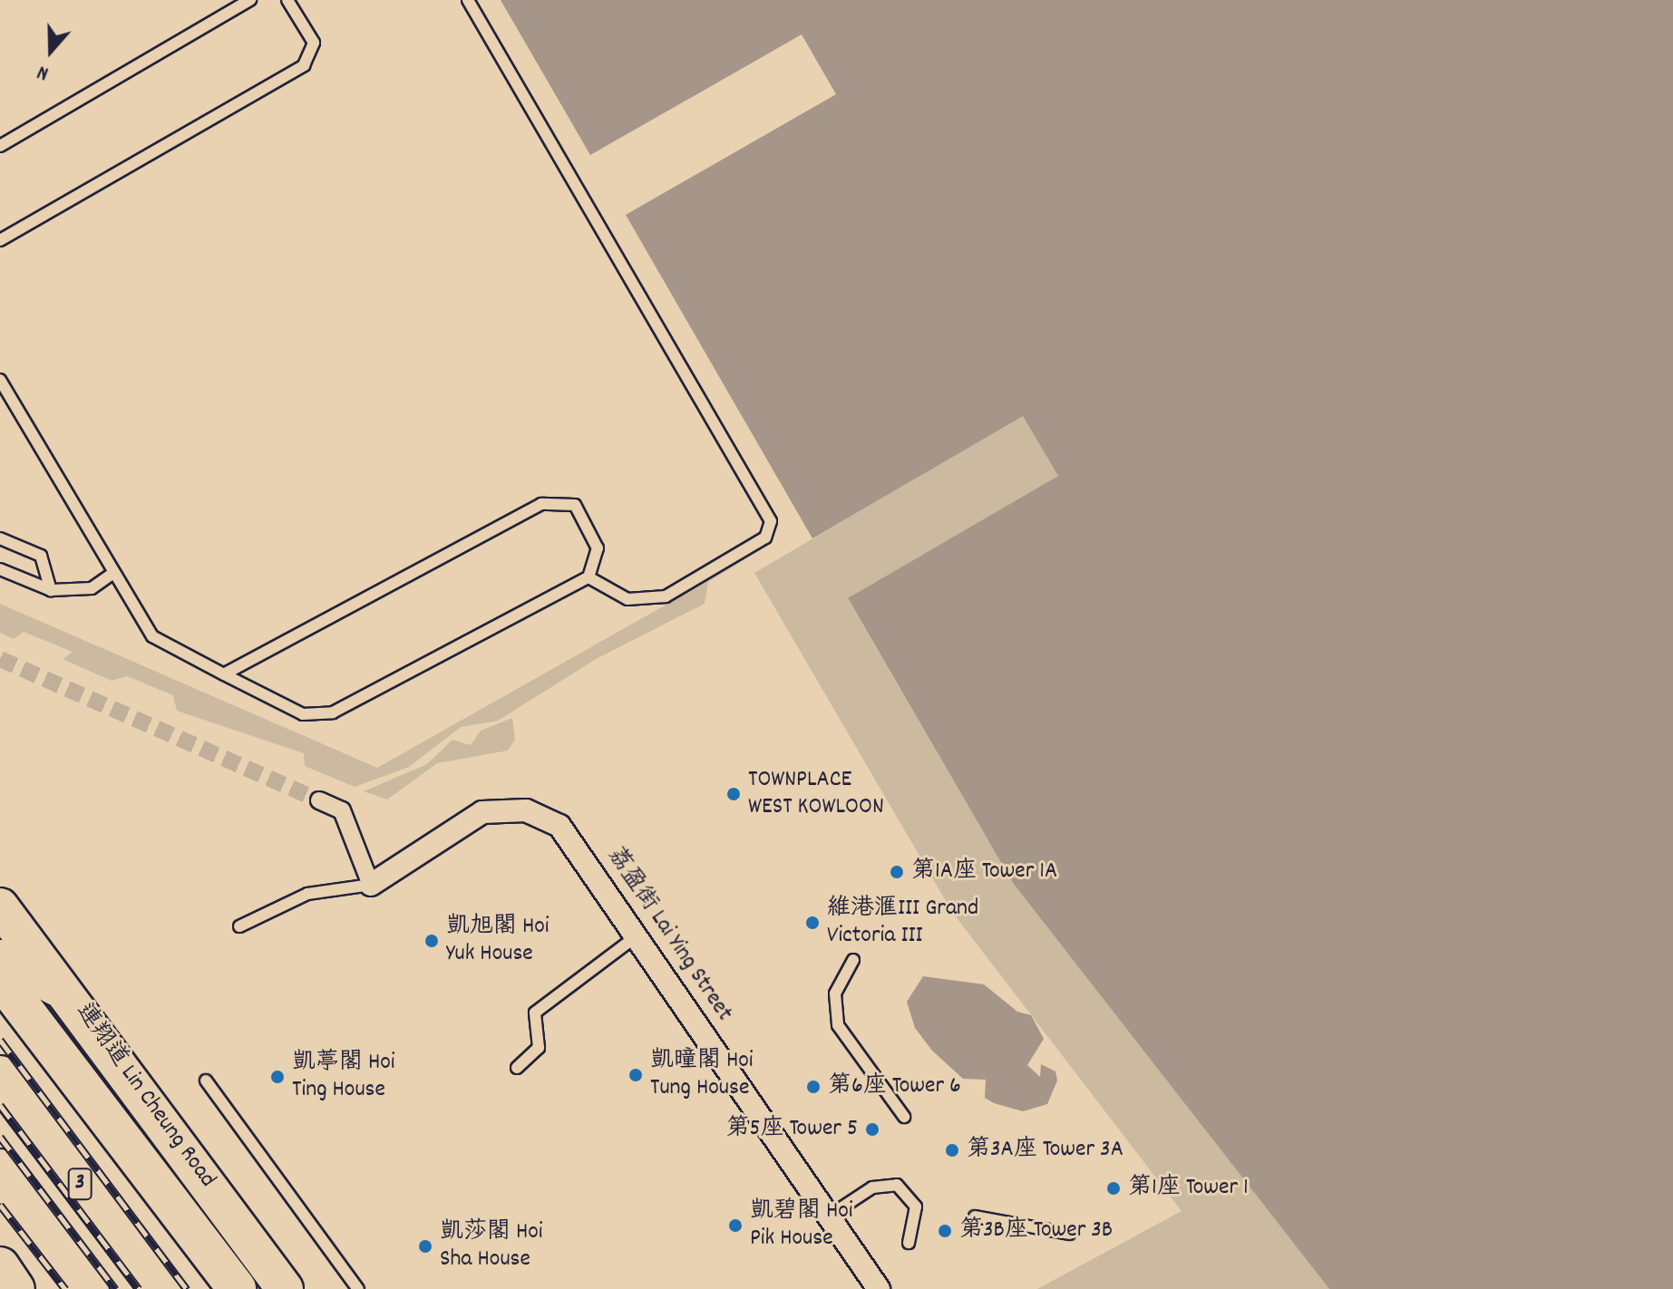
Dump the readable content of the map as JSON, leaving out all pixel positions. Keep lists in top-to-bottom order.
{
  "streets": {
    "highway": ["連翔道 Lin Cheung Road", "3"],
    "street": ["荔盈街 Lai Ying Street"]
  },
  "places": [
    "TOWNPLACE WEST KOWLOON",
    "第1A座 Tower 1A",
    "維港滙III Grand Victoria III",
    "凱旭閣 Hoi Yuk House",
    "凱曈閣 Hoi Tung House",
    "凱葶閣 Hoi Ting House",
    "第6座 Tower 6",
    "第5座 Tower 5",
    "第3A座 Tower 3A",
    "第1座 Tower 1",
    "凱碧閣 Hoi Pik House",
    "第3B座 Tower 3B",
    "凱莎閣 Hoi Sha House"
  ],
  "north": "bottom"
}
